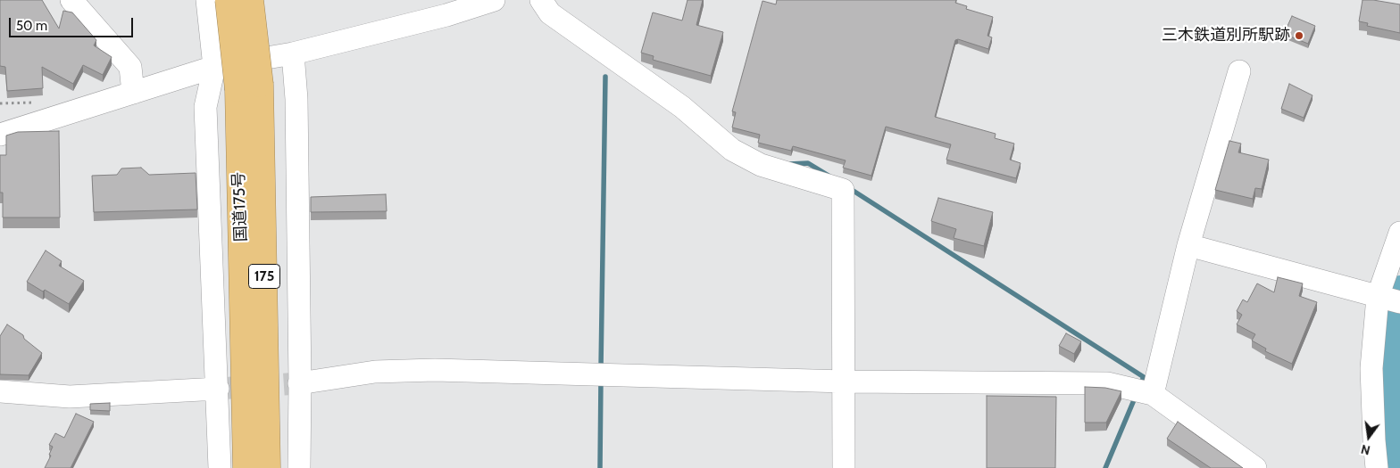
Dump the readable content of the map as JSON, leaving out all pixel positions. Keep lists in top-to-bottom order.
{
  "streets": {
    "highway": ["国道175号", "175"]
  },
  "places": ["三木鉄道別所駅跡"],
  "scale_bar": "50 m",
  "north": "bottom"
}
